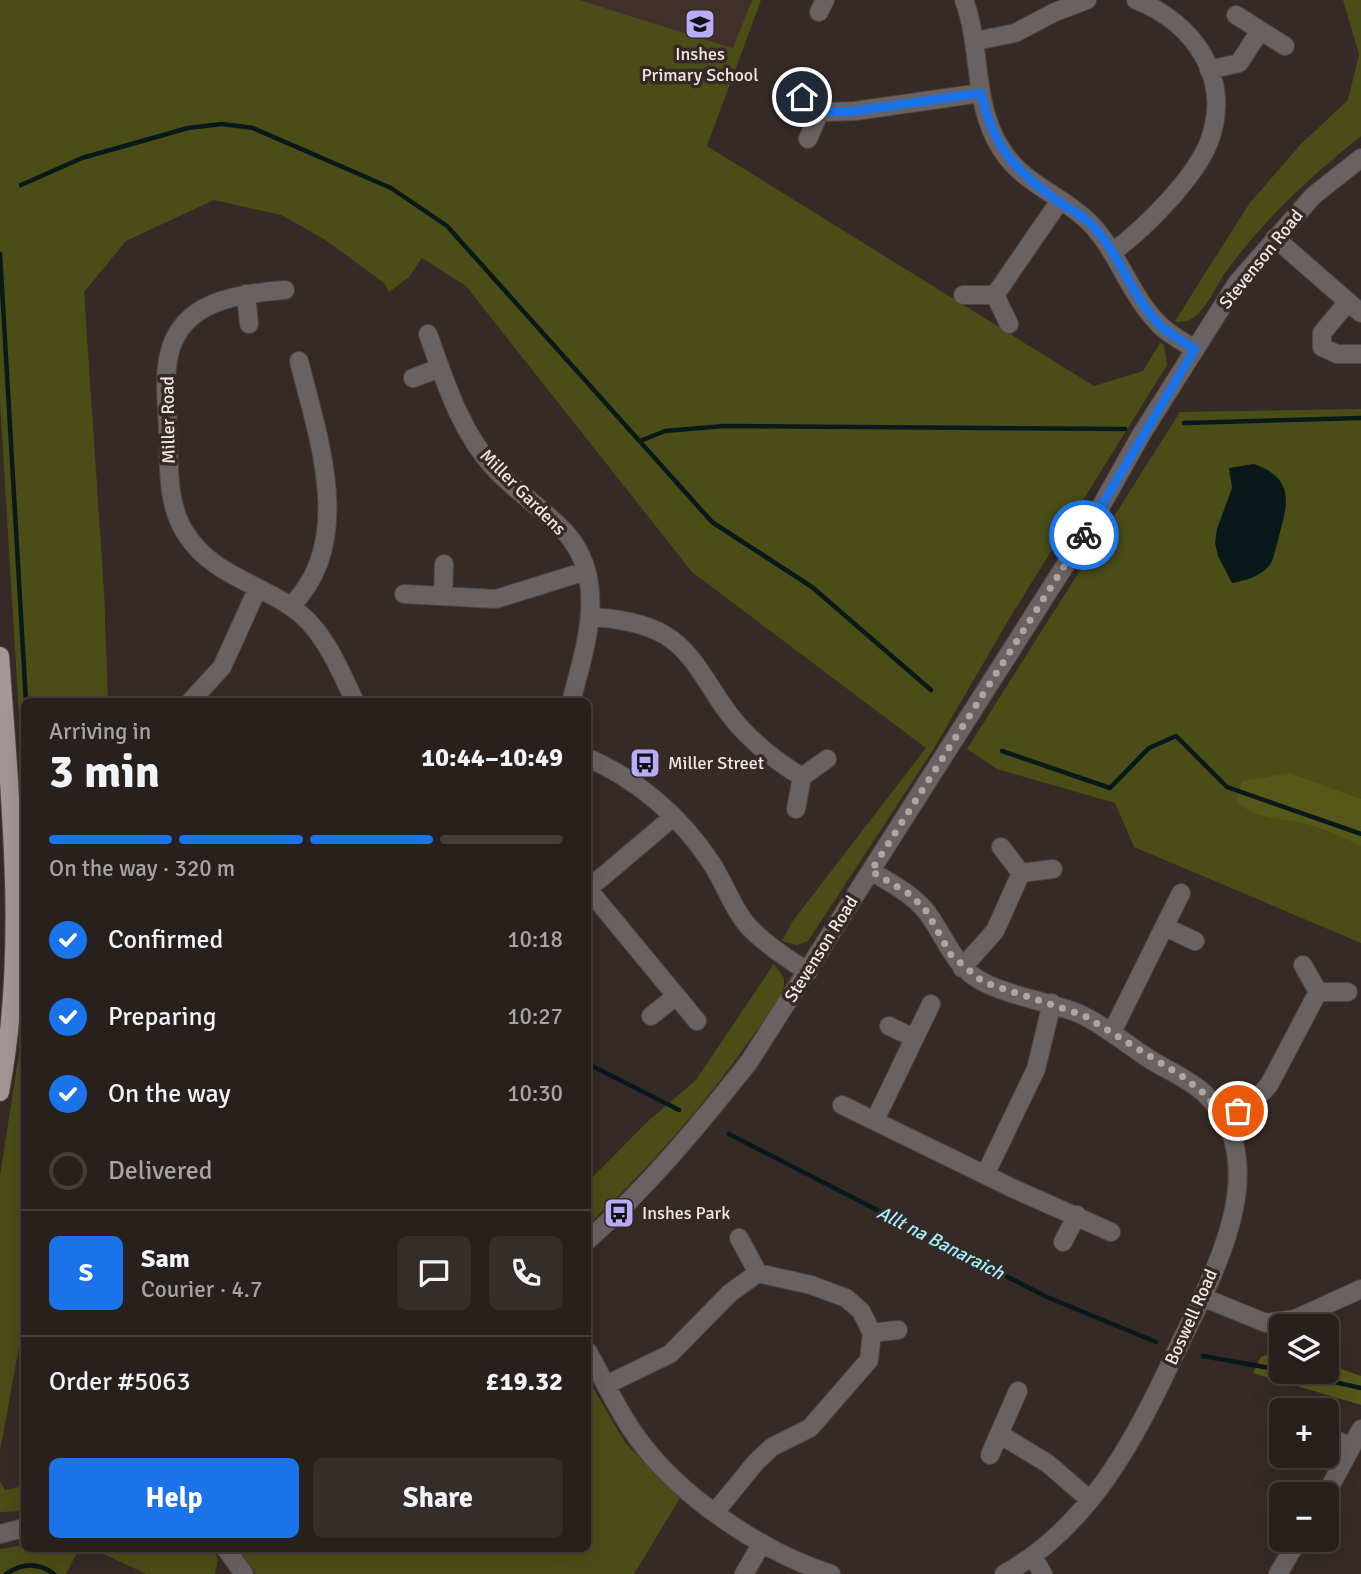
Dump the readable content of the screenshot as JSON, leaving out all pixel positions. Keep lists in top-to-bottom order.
{
  "streets": {
    "street": [
      "Stevenson Road",
      "Miller Road",
      "Miller Gardens",
      "Boswell Road"
    ]
  },
  "crossings": [
    ["Stevenson Road", "Boswell Road"]
  ],
  "water": ["Allt na Banaraich"],
  "places": {
    "school or university": ["Inshes Primary School"],
    "bus stop": ["Miller Street", "Inshes Park"]
  },
  "page": {
    "heading": ["3 min", "Arriving in", "10:44–10:49"],
    "panel": [
      "Sam",
      "Courier · 4.7",
      "Order #5063",
      "£19.32"
    ],
    "bar": "On the way · 320 m",
    "list": [
      ["Confirmed", "10:18"],
      ["Preparing", "10:27"],
      ["On the way", "10:30"],
      "Delivered"
    ],
    "round": "S",
    "map_buttons": ["+", "−"],
    "buttons": ["Help", "Share"]
  }
}
